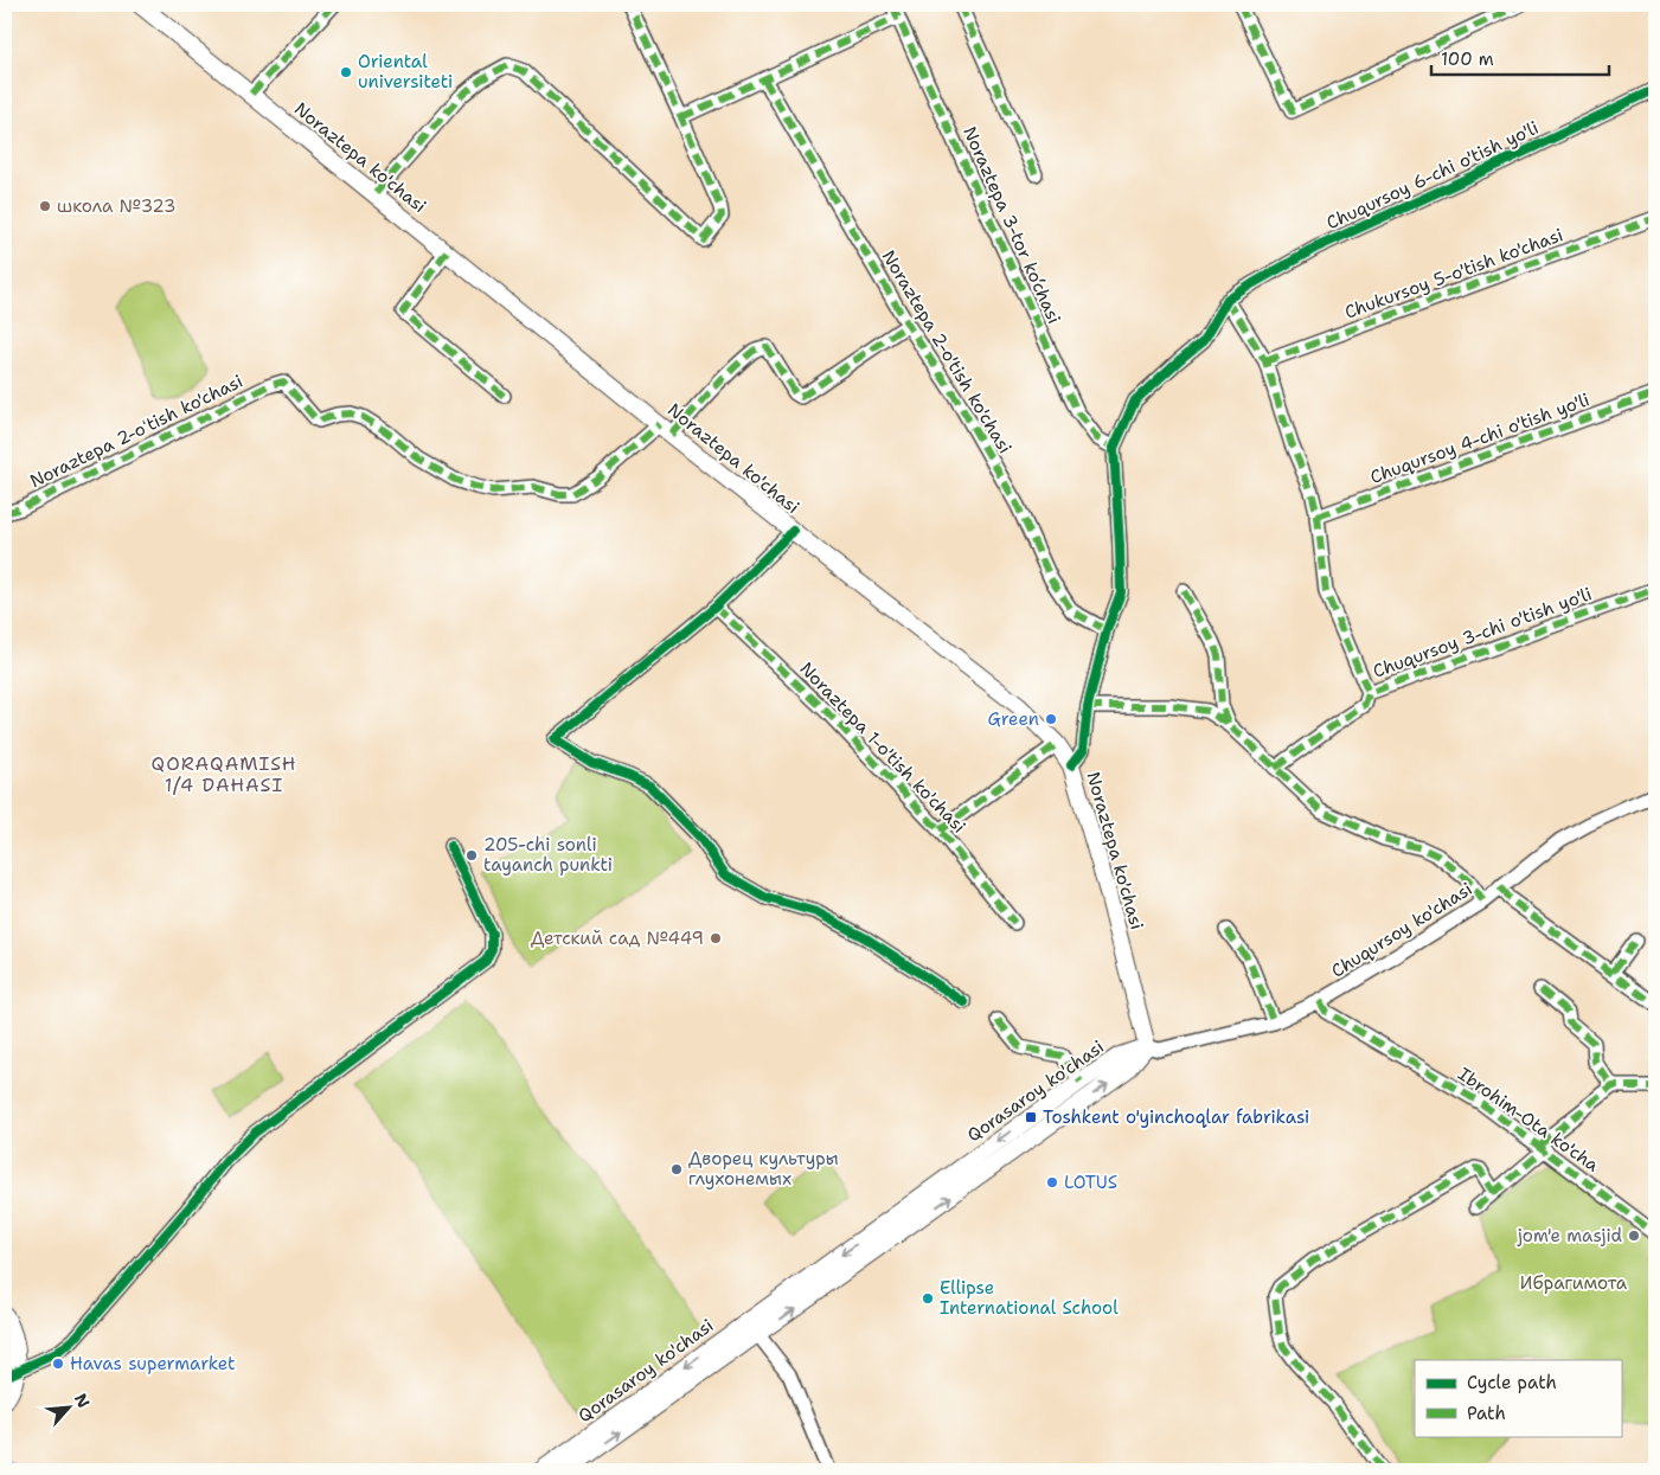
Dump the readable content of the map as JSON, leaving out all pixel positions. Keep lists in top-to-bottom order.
{
  "streets": {
    "main road": ["Noraztepa ko'chasi", "Qorasaroy ko'chasi"],
    "street": [
      "Chuqursoy 6-chi o'tish yo'li",
      "Noraztepa 3-tor ko‘chasi",
      "Chukursoy 5-o'tish ko'chasi",
      "Noraztepa 2-o'tish ko'chasi",
      "Noraztepa 2-oʻtish ko'chasi",
      "Chuqursoy 4-chi o'tish yo'li",
      "Chuqursoy 3-chi o'tish yo'li",
      "Noraztepa 1-o'tish ko'chasi",
      "Chuqursoy ko'chasi",
      "Ibrohim-Ota ko'cha"
    ]
  },
  "crossings": [
    ["Noraztepa ko'chasi", "Noraztepa 2-oʻtish ko'chasi"],
    ["Noraztepa ko'chasi", "Chuqursoy ko'chasi"],
    ["Noraztepa ko'chasi", "Qorasaroy ko'chasi"],
    ["Chuqursoy ko'chasi", "Qorasaroy ko'chasi"],
    ["Chuqursoy ko'chasi", "Ibrohim-Ota ko'cha"]
  ],
  "districts": ["QORAQAMISH 1/4 DAHASI"],
  "parks": ["Ибрагимота"],
  "places": {
    "other": [
      "Oriental universiteti",
      "школа №323",
      "Green",
      "205-chi sonli tayanch punkti",
      "Детский сад №449",
      "Дворец культуры глухонемых",
      "LOTUS",
      "jom'e masjid",
      "Ellipse International School",
      "Havas supermarket"
    ],
    "transit": ["Toshkent o'yinchoqlar fabrikasi"]
  },
  "legend": ["Cycle path", "Path"],
  "scale_bar": "100 m",
  "north": "top right"
}
